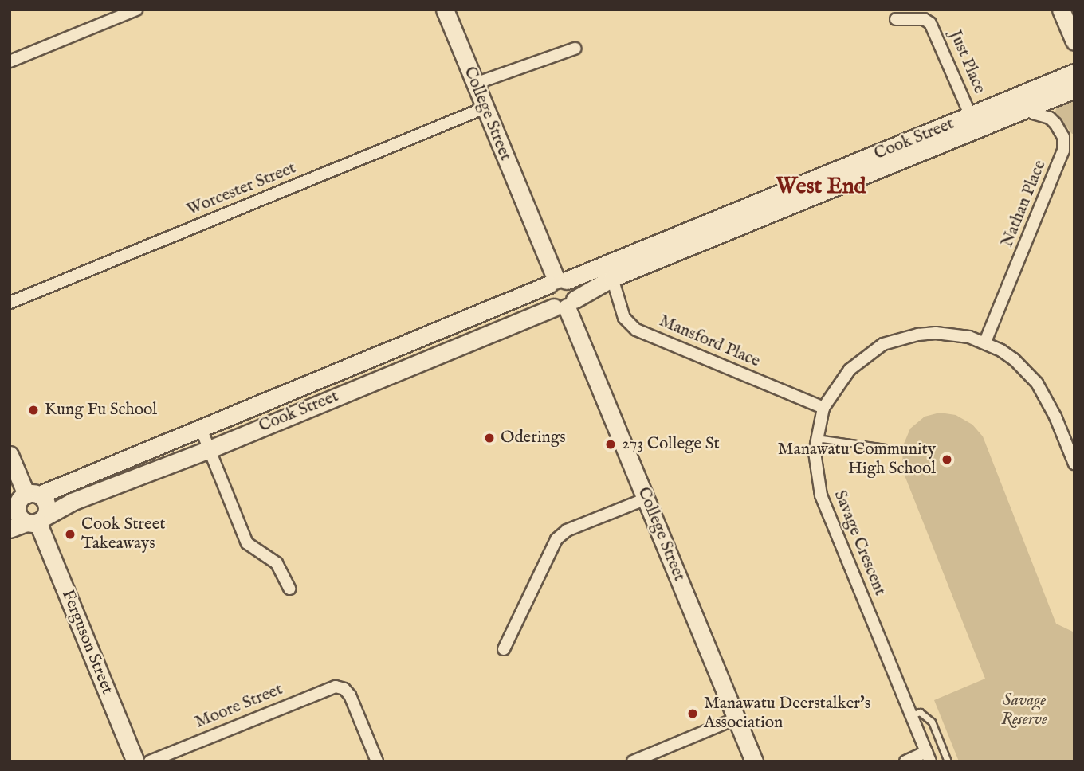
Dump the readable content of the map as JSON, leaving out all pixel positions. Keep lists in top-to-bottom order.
{
  "streets": {
    "street": [
      "Just Place",
      "College Street",
      "Cook Street",
      "Worcester Street",
      "Nathan Place",
      "Mansford Place",
      "Savage Crescent",
      "Ferguson Street",
      "Moore Street"
    ]
  },
  "crossings": [
    ["Just Place", "Cook Street"],
    ["College Street", "Cook Street"],
    ["College Street", "Worcester Street"],
    ["Cook Street", "Nathan Place"],
    ["Cook Street", "Mansford Place"],
    ["Cook Street", "Ferguson Street"],
    ["Nathan Place", "Savage Crescent"],
    ["Mansford Place", "Savage Crescent"]
  ],
  "districts": ["West End"],
  "parks": ["Savage Reserve"],
  "places": [
    "Kung Fu School",
    "Oderings",
    "273 College St",
    "Manawatu Community High School",
    "Cook Street Takeaways",
    "Manawatu Deerstalker's Association"
  ]
}
